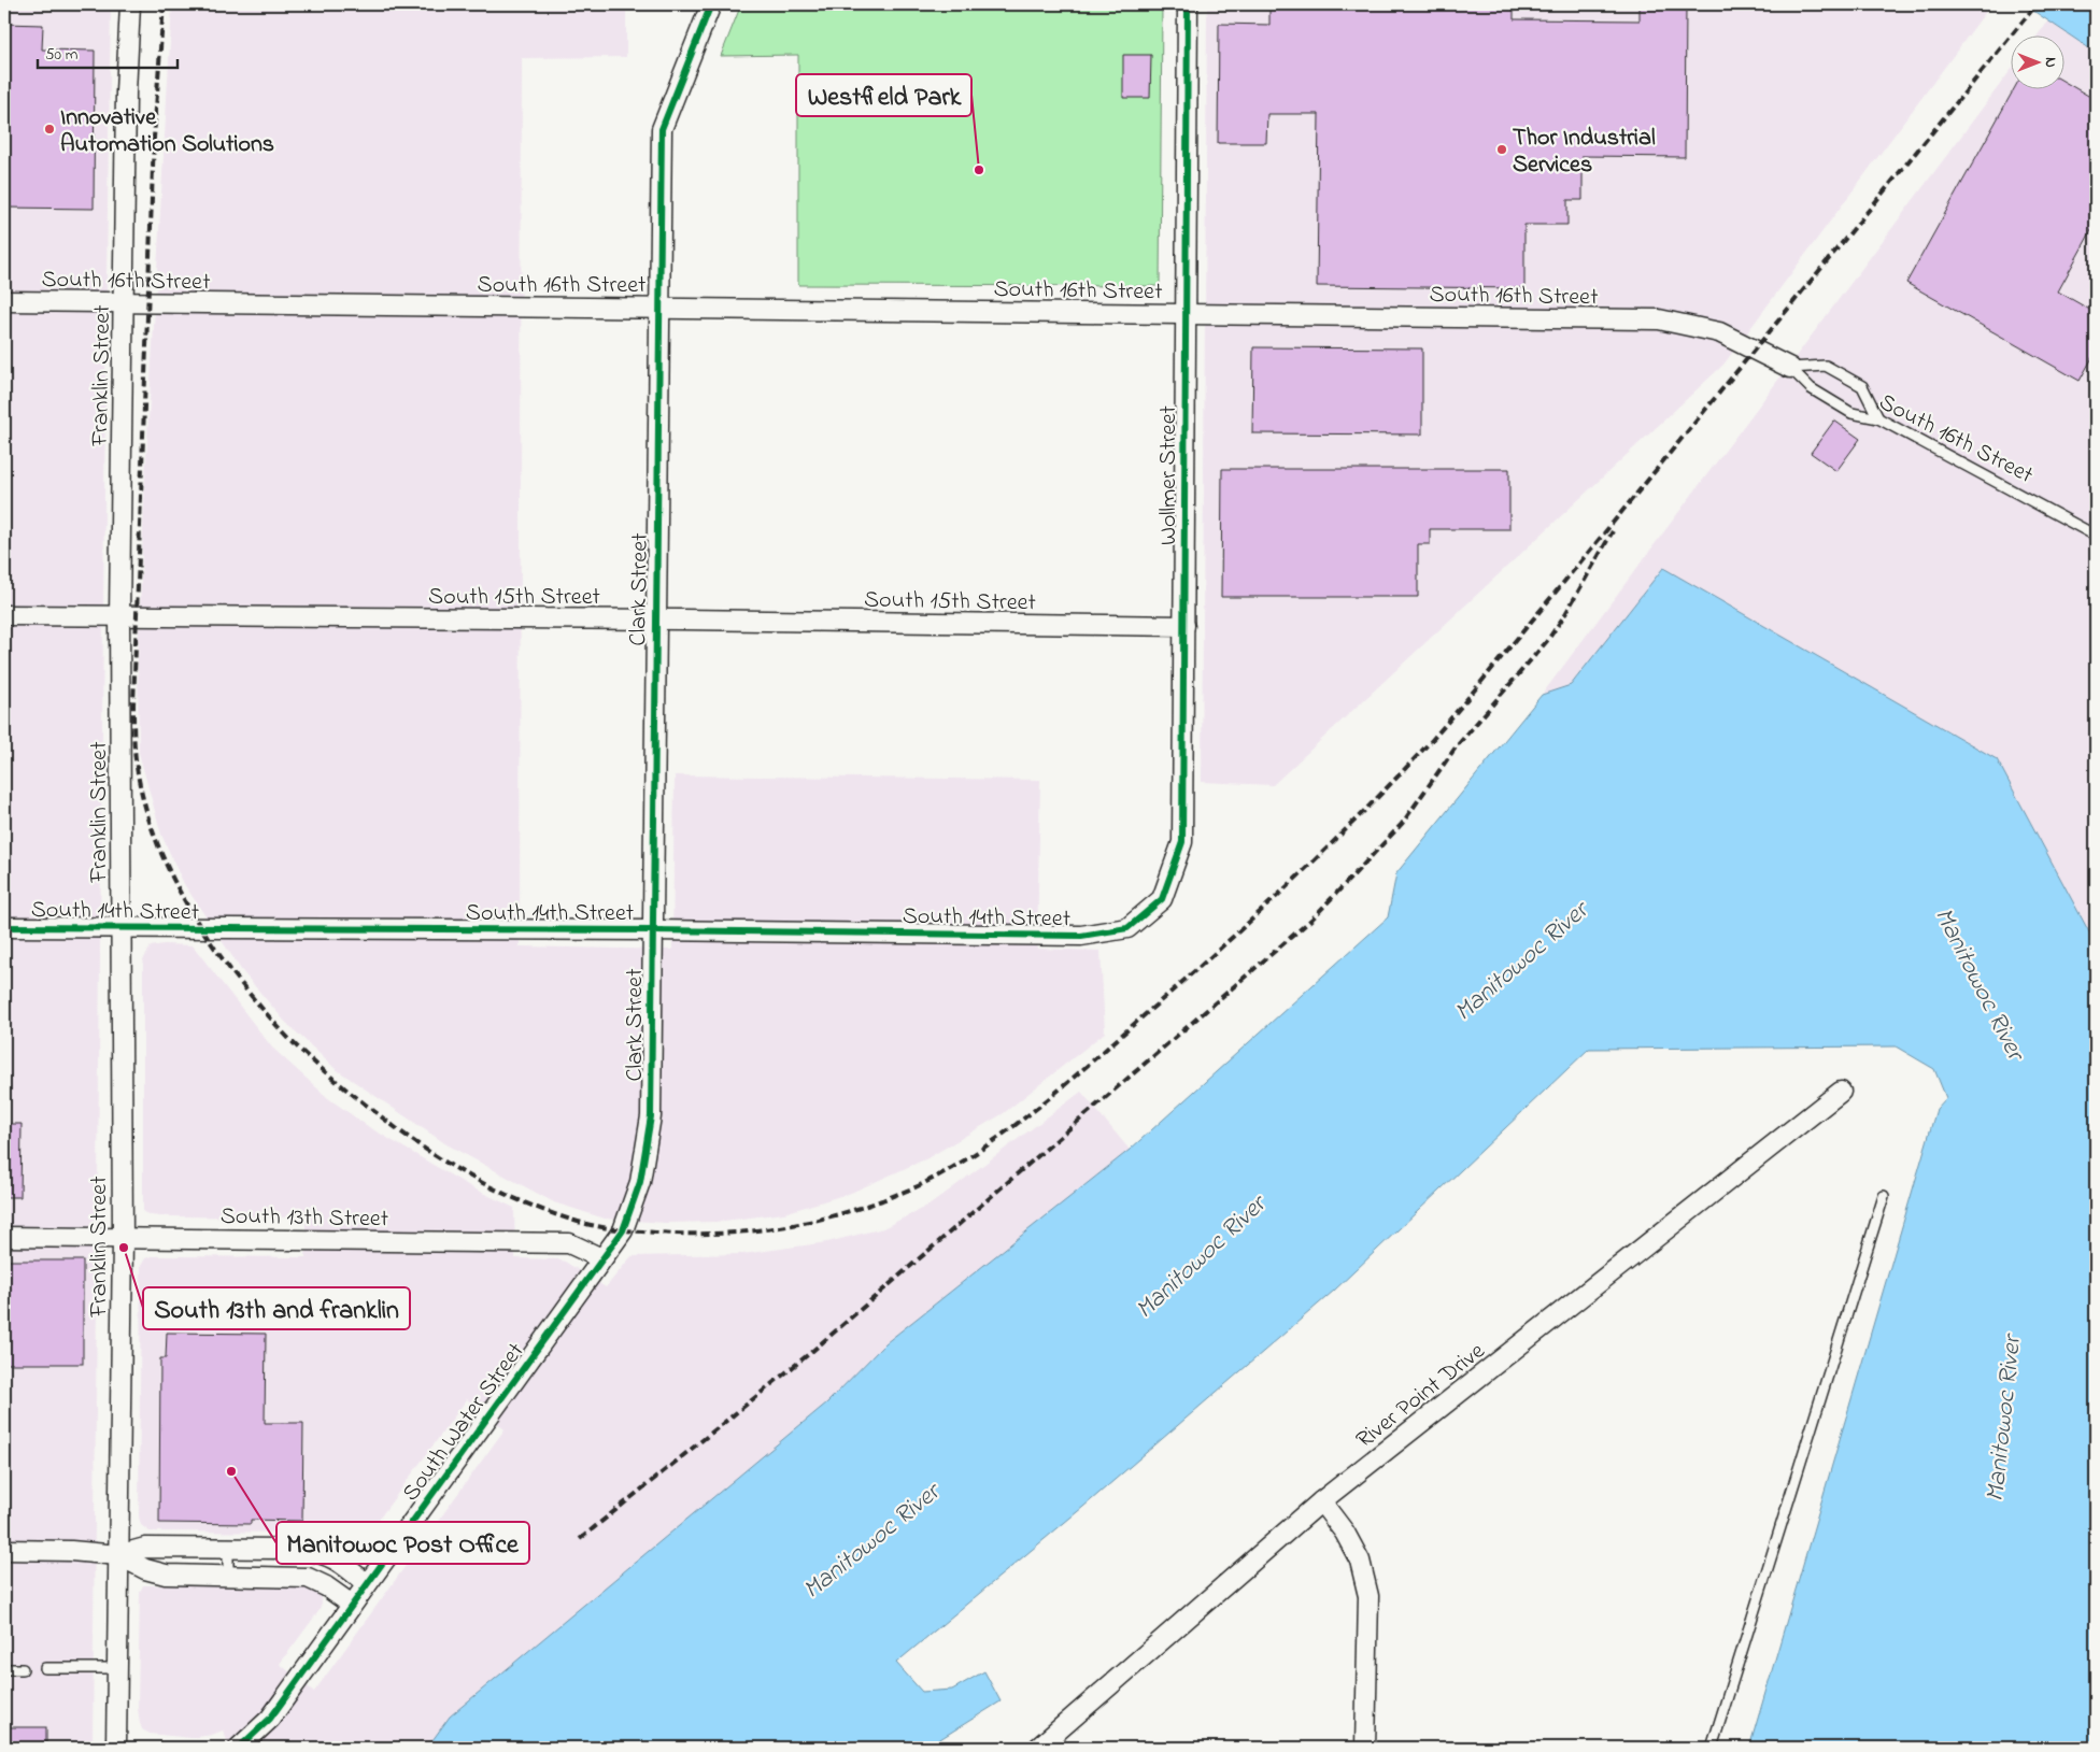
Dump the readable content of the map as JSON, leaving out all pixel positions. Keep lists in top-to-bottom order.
{
  "streets": {
    "street": [
      "South 16th Street",
      "Franklin Street",
      "Wollmer Street",
      "Clark Street",
      "South 15th Street",
      "South 14th Street",
      "South 13th Street",
      "River Point Drive",
      "South Water Street"
    ]
  },
  "crossings": [
    ["South 16th Street", "Franklin Street"],
    ["South 16th Street", "Wollmer Street"],
    ["South 16th Street", "Clark Street"],
    ["Franklin Street", "South 15th Street"],
    ["Franklin Street", "South 14th Street"],
    ["Franklin Street", "South 13th Street"],
    ["Wollmer Street", "South 15th Street"],
    ["Wollmer Street", "South 14th Street"],
    ["Clark Street", "South 15th Street"],
    ["Clark Street", "South 14th Street"],
    ["Clark Street", "South Water Street"],
    ["South 13th Street", "South Water Street"]
  ],
  "water": ["Manitowoc River"],
  "places": [
    "Innovative Automation Solutions",
    "Thor Industrial Services",
    "Westfield Park",
    "South 13th and franklin",
    "Manitowoc Post Office"
  ],
  "scale_bar": "50 m",
  "north": "right"
}
